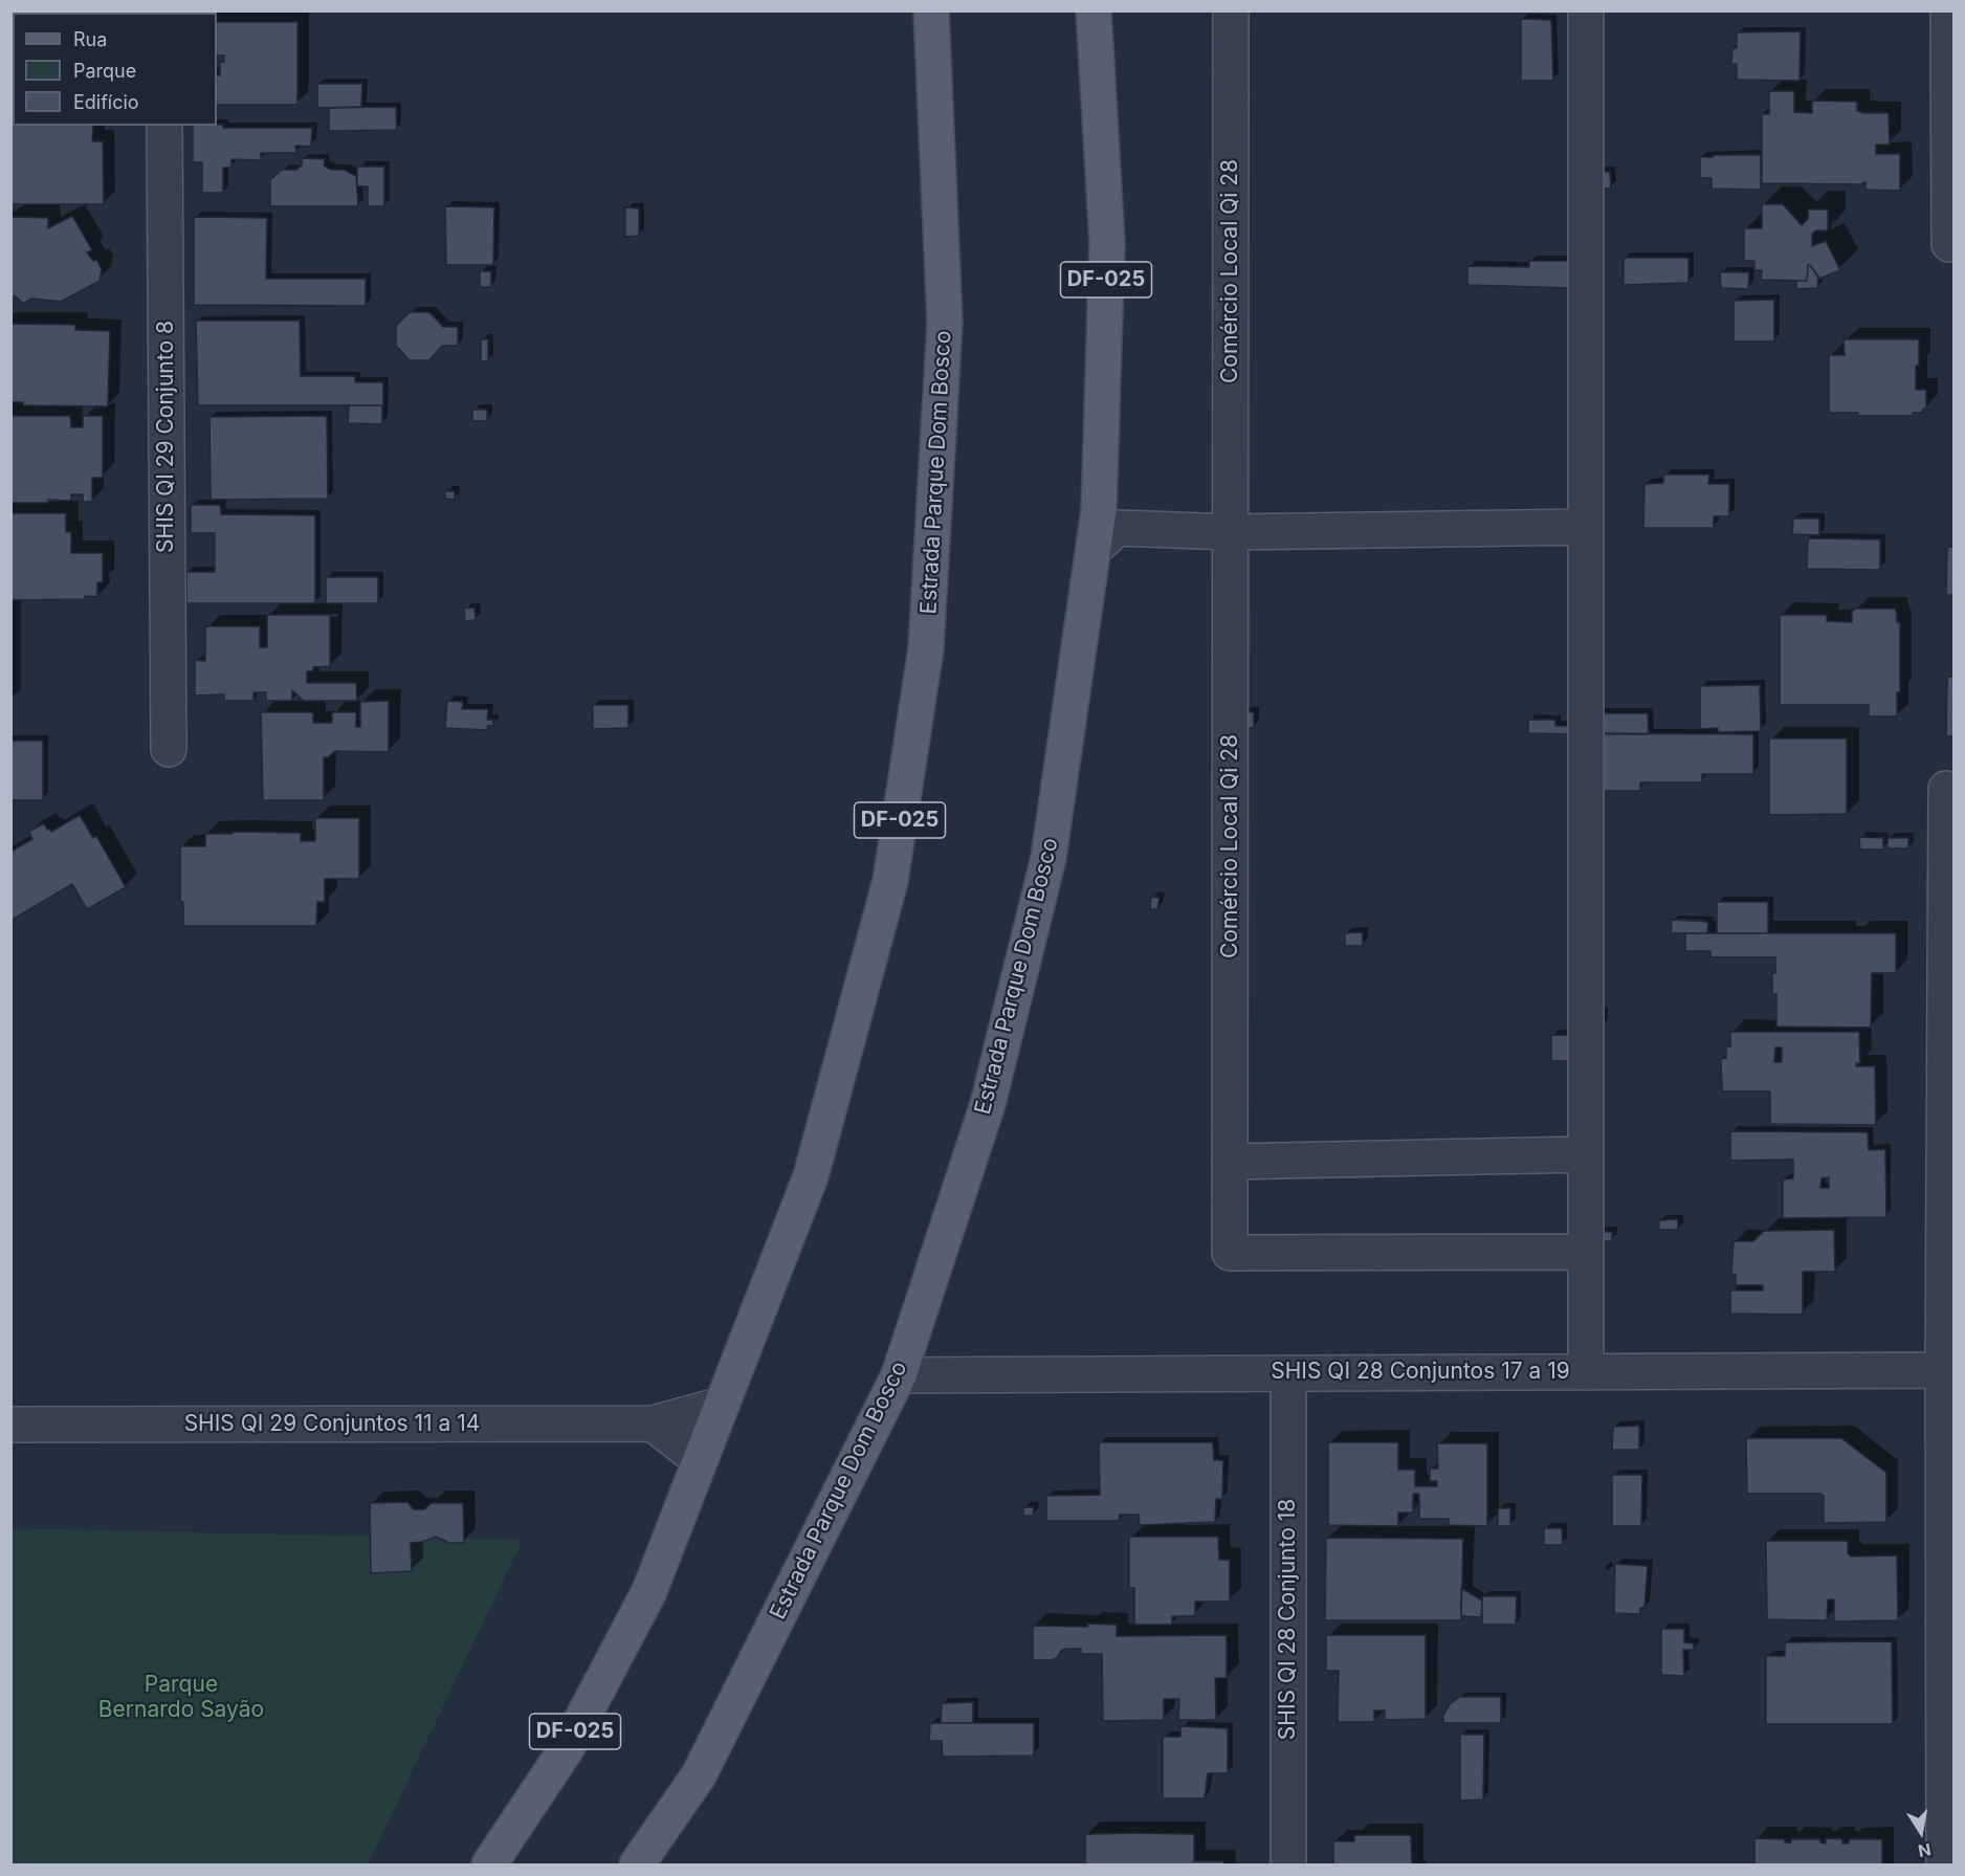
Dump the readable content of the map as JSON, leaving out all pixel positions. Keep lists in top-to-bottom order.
{
  "streets": {
    "main road": ["DF-025", "Estrada Parque Dom Bosco"],
    "street": [
      "Comércio Local Qi 28",
      "SHIS QI 29 Conjunto 8",
      "SHIS QI 28 Conjuntos 17 a 19",
      "SHIS QI 29 Conjuntos 11 a 14",
      "SHIS QI 28 Conjunto 18"
    ]
  },
  "crossings": [
    ["Estrada Parque Dom Bosco", "SHIS QI 28 Conjuntos 17 a 19"],
    ["Estrada Parque Dom Bosco", "SHIS QI 29 Conjuntos 11 a 14"],
    ["SHIS QI 28 Conjuntos 17 a 19", "SHIS QI 28 Conjunto 18"]
  ],
  "parks": ["Parque Bernardo Sayão"],
  "legend": ["Rua", "Parque", "Edifício"],
  "north": "bottom"
}
